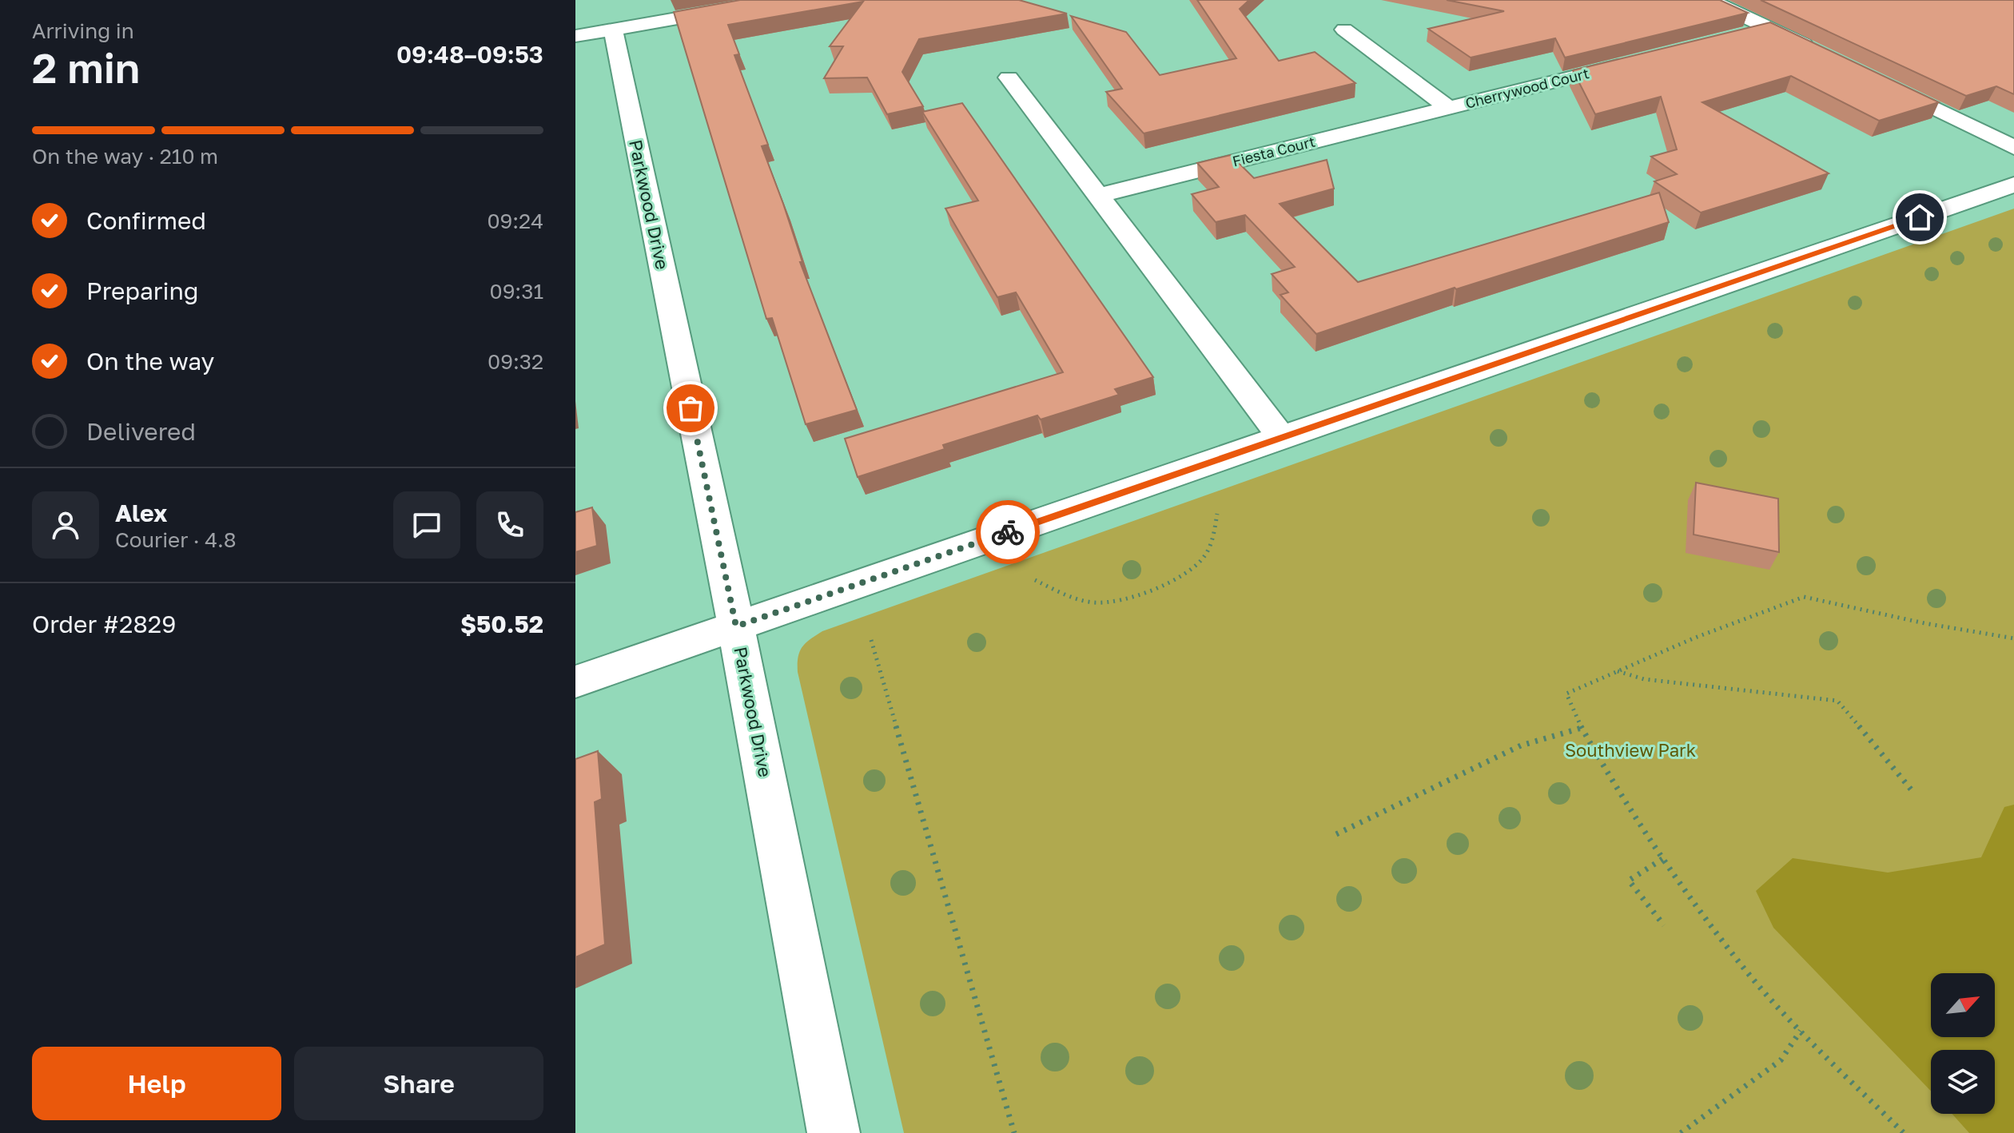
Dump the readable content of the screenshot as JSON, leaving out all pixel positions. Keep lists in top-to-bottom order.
{
  "streets": {
    "street": ["Cherrywood Court", "Fiesta Court", "Parkwood Drive"]
  },
  "crossings": [
    ["Cherrywood Court", "Fiesta Court"]
  ],
  "parks": ["Southview Park"],
  "north": "top right",
  "page": {
    "heading": ["2 min", "Arriving in", "09:48–09:53"],
    "panel": [
      "Alex",
      "Courier · 4.8",
      "Order #2829",
      "$50.52"
    ],
    "bar": "On the way · 210 m",
    "list": [
      ["Confirmed", "09:24"],
      ["Preparing", "09:31"],
      ["On the way", "09:32"],
      "Delivered"
    ],
    "buttons": ["Help", "Share"]
  }
}
